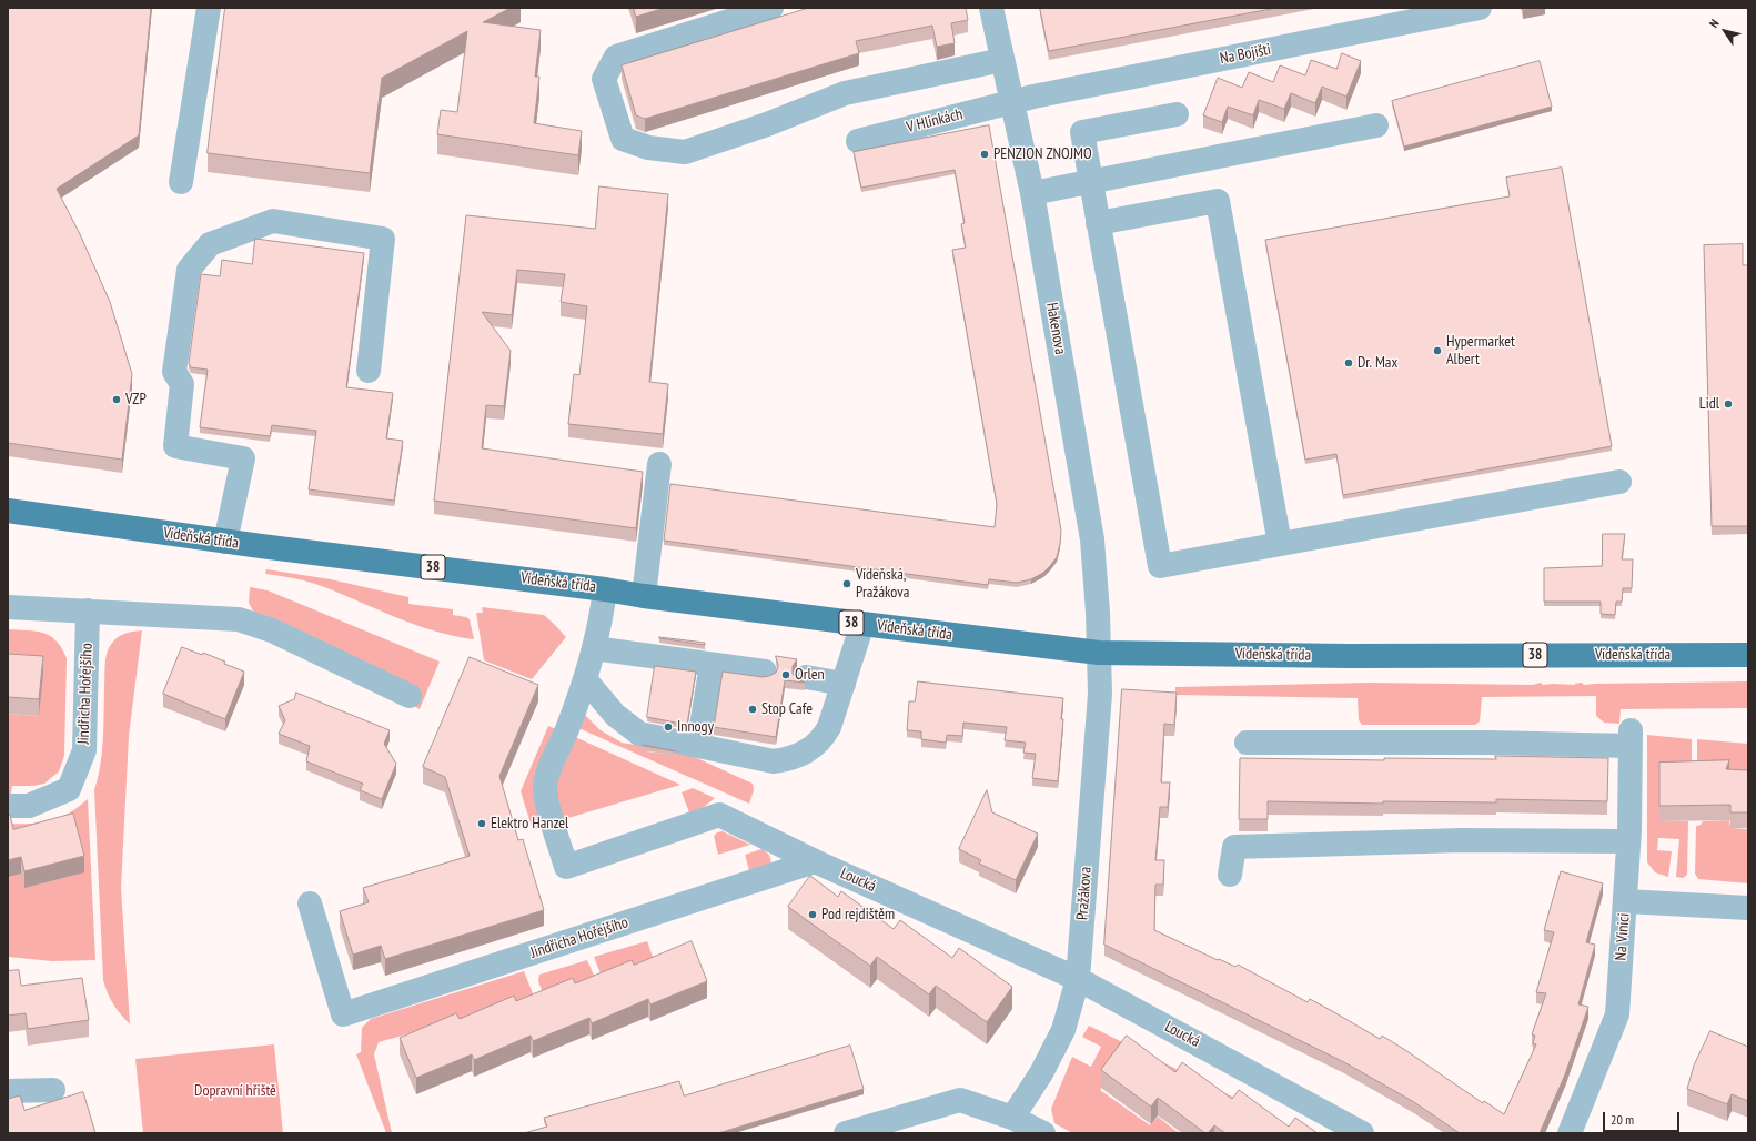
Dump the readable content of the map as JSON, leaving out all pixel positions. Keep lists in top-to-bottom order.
{
  "streets": {
    "main road": ["Vídeňská třída", "38"],
    "street": [
      "Na Bojišti",
      "V Hlinkách",
      "Hakenova",
      "Jindřicha Hořejšího",
      "Loucká",
      "Pražákova",
      "Na Vinici"
    ]
  },
  "crossings": [
    ["Na Bojišti", "V Hlinkách"],
    ["Na Bojišti", "Hakenova"],
    ["V Hlinkách", "Hakenova"],
    ["Hakenova", "Vídeňská třída"],
    ["Hakenova", "Pražákova"],
    ["Vídeňská třída", "Loucká"],
    ["Vídeňská třída", "Pražákova"],
    ["Jindřicha Hořejšího", "Loucká"],
    ["Loucká", "Pražákova"]
  ],
  "parks": ["Dopravní hřiště"],
  "places": [
    "PENZION ZNOJMO",
    "Hypermarket Albert",
    "Dr. Max",
    "VZP",
    "Lidl",
    "Vídeňská, Pražákova",
    "Orlen",
    "Stop Cafe",
    "Innogy",
    "Elektro Hanzel",
    "Pod rejdištěm"
  ],
  "scale_bar": "20 m",
  "north": "top left"
}
